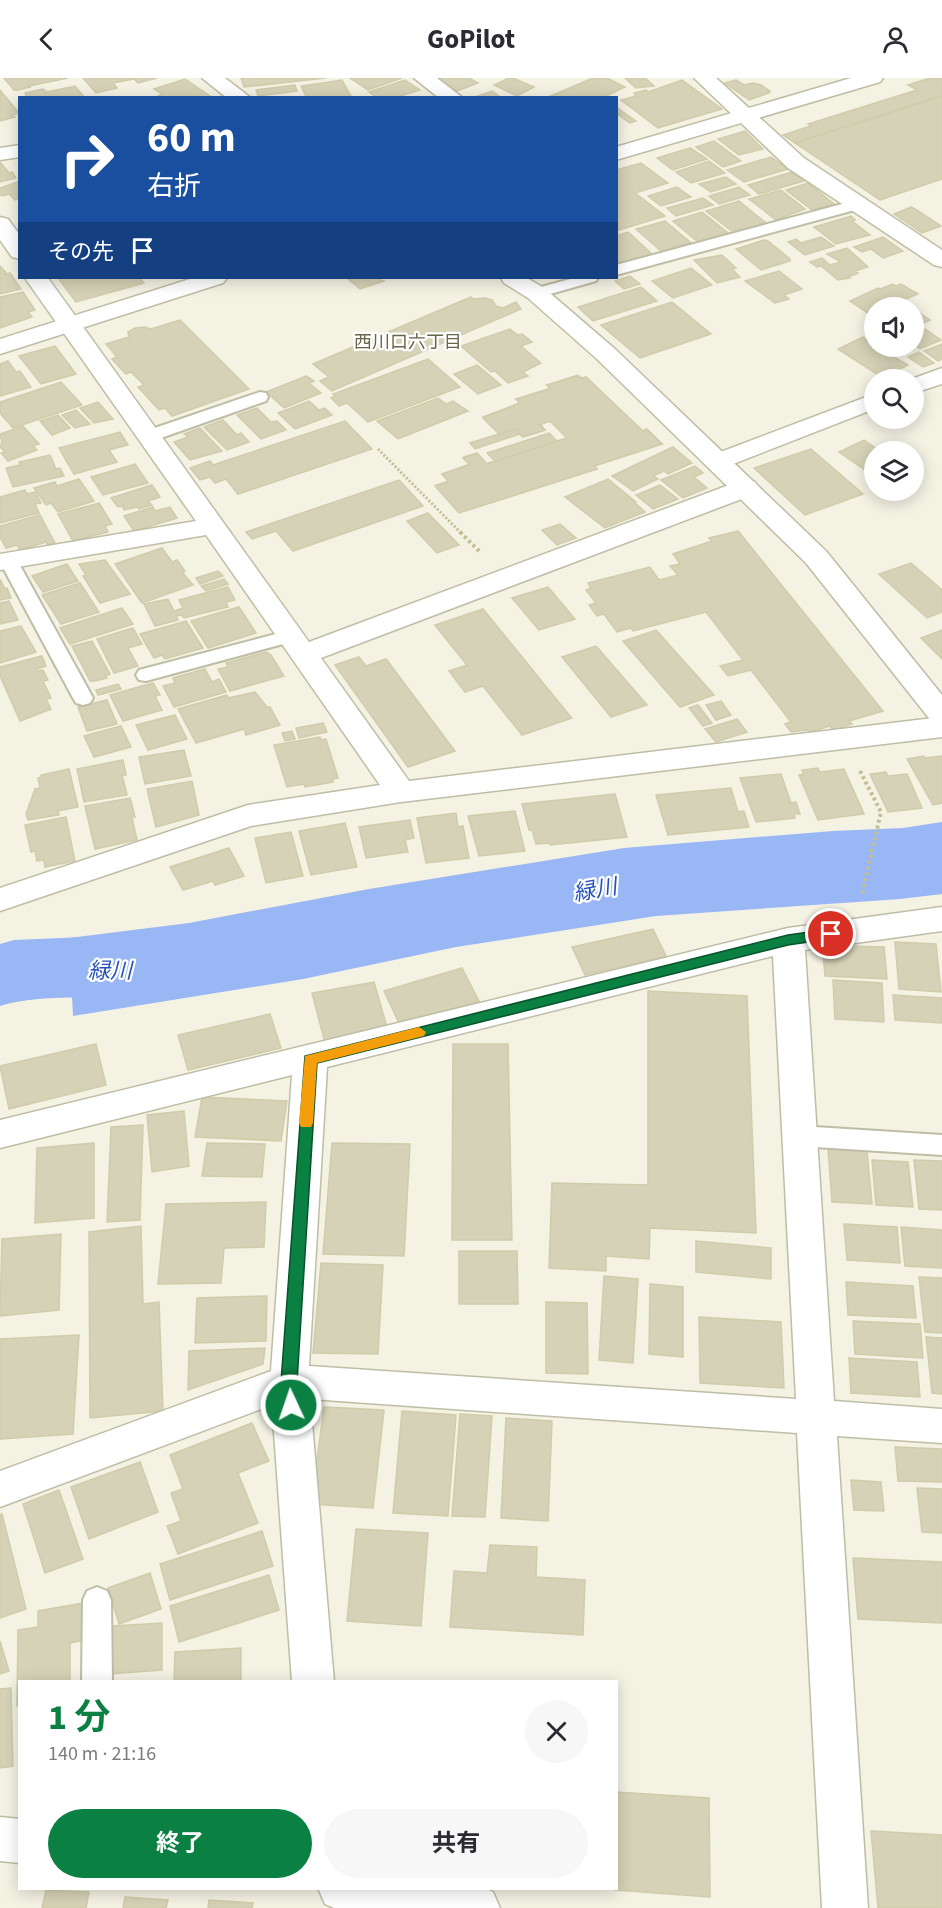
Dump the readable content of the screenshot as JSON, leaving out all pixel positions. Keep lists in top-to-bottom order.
{
  "districts": ["西川口六丁目"],
  "water": ["緑川"],
  "page": {
    "header": "GoPilot",
    "turn": ["60 m", "右折"],
    "then": "その先",
    "heading": ["1 分", "140 m · 21:16"],
    "buttons": ["終了", "共有"]
  }
}
